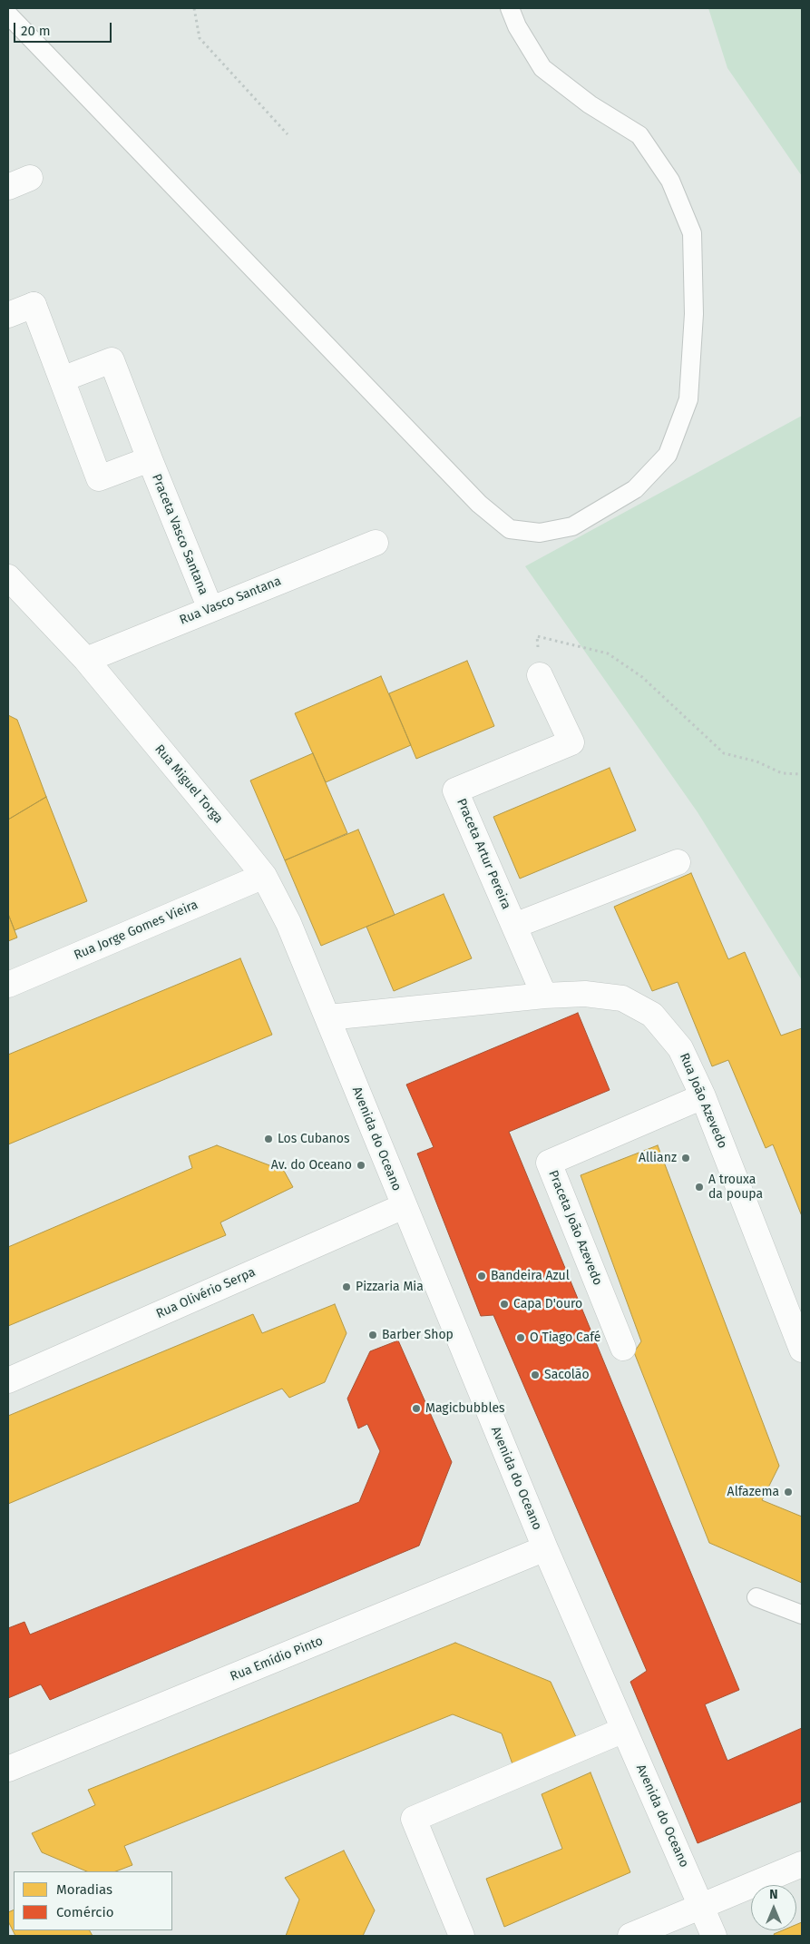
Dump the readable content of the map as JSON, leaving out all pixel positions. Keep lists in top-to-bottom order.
{
  "streets": {
    "street": [
      "Praceta Vasco Santana",
      "Rua Vasco Santana",
      "Rua Miguel Torga",
      "Praceta Artur Pereira",
      "Rua Jorge Gomes Vieira",
      "Rua João Azevedo",
      "Avenida do Oceano",
      "Praceta João Azevedo",
      "Rua Olivério Serpa",
      "Rua Emídio Pinto"
    ]
  },
  "crossings": [
    ["Praceta Vasco Santana", "Rua Vasco Santana"],
    ["Rua Vasco Santana", "Rua Miguel Torga"],
    ["Rua Miguel Torga", "Rua Jorge Gomes Vieira"],
    ["Rua Miguel Torga", "Rua João Azevedo"],
    ["Rua Miguel Torga", "Avenida do Oceano"],
    ["Praceta Artur Pereira", "Rua João Azevedo"],
    ["Rua João Azevedo", "Avenida do Oceano"],
    ["Rua João Azevedo", "Praceta João Azevedo"],
    ["Avenida do Oceano", "Rua Olivério Serpa"],
    ["Avenida do Oceano", "Rua Emídio Pinto"]
  ],
  "places": [
    "Los Cubanos",
    "Allianz",
    "Av. do Oceano",
    "A trouxa da poupa",
    "Bandeira Azul",
    "Pizzaria Mia",
    "Capa D'ouro",
    "Barber Shop",
    "O Tiago Café",
    "Sacolão",
    "Magicbubbles",
    "Alfazema"
  ],
  "legend": ["Moradias", "Comércio"],
  "scale_bar": "20 m",
  "north": "top"
}
